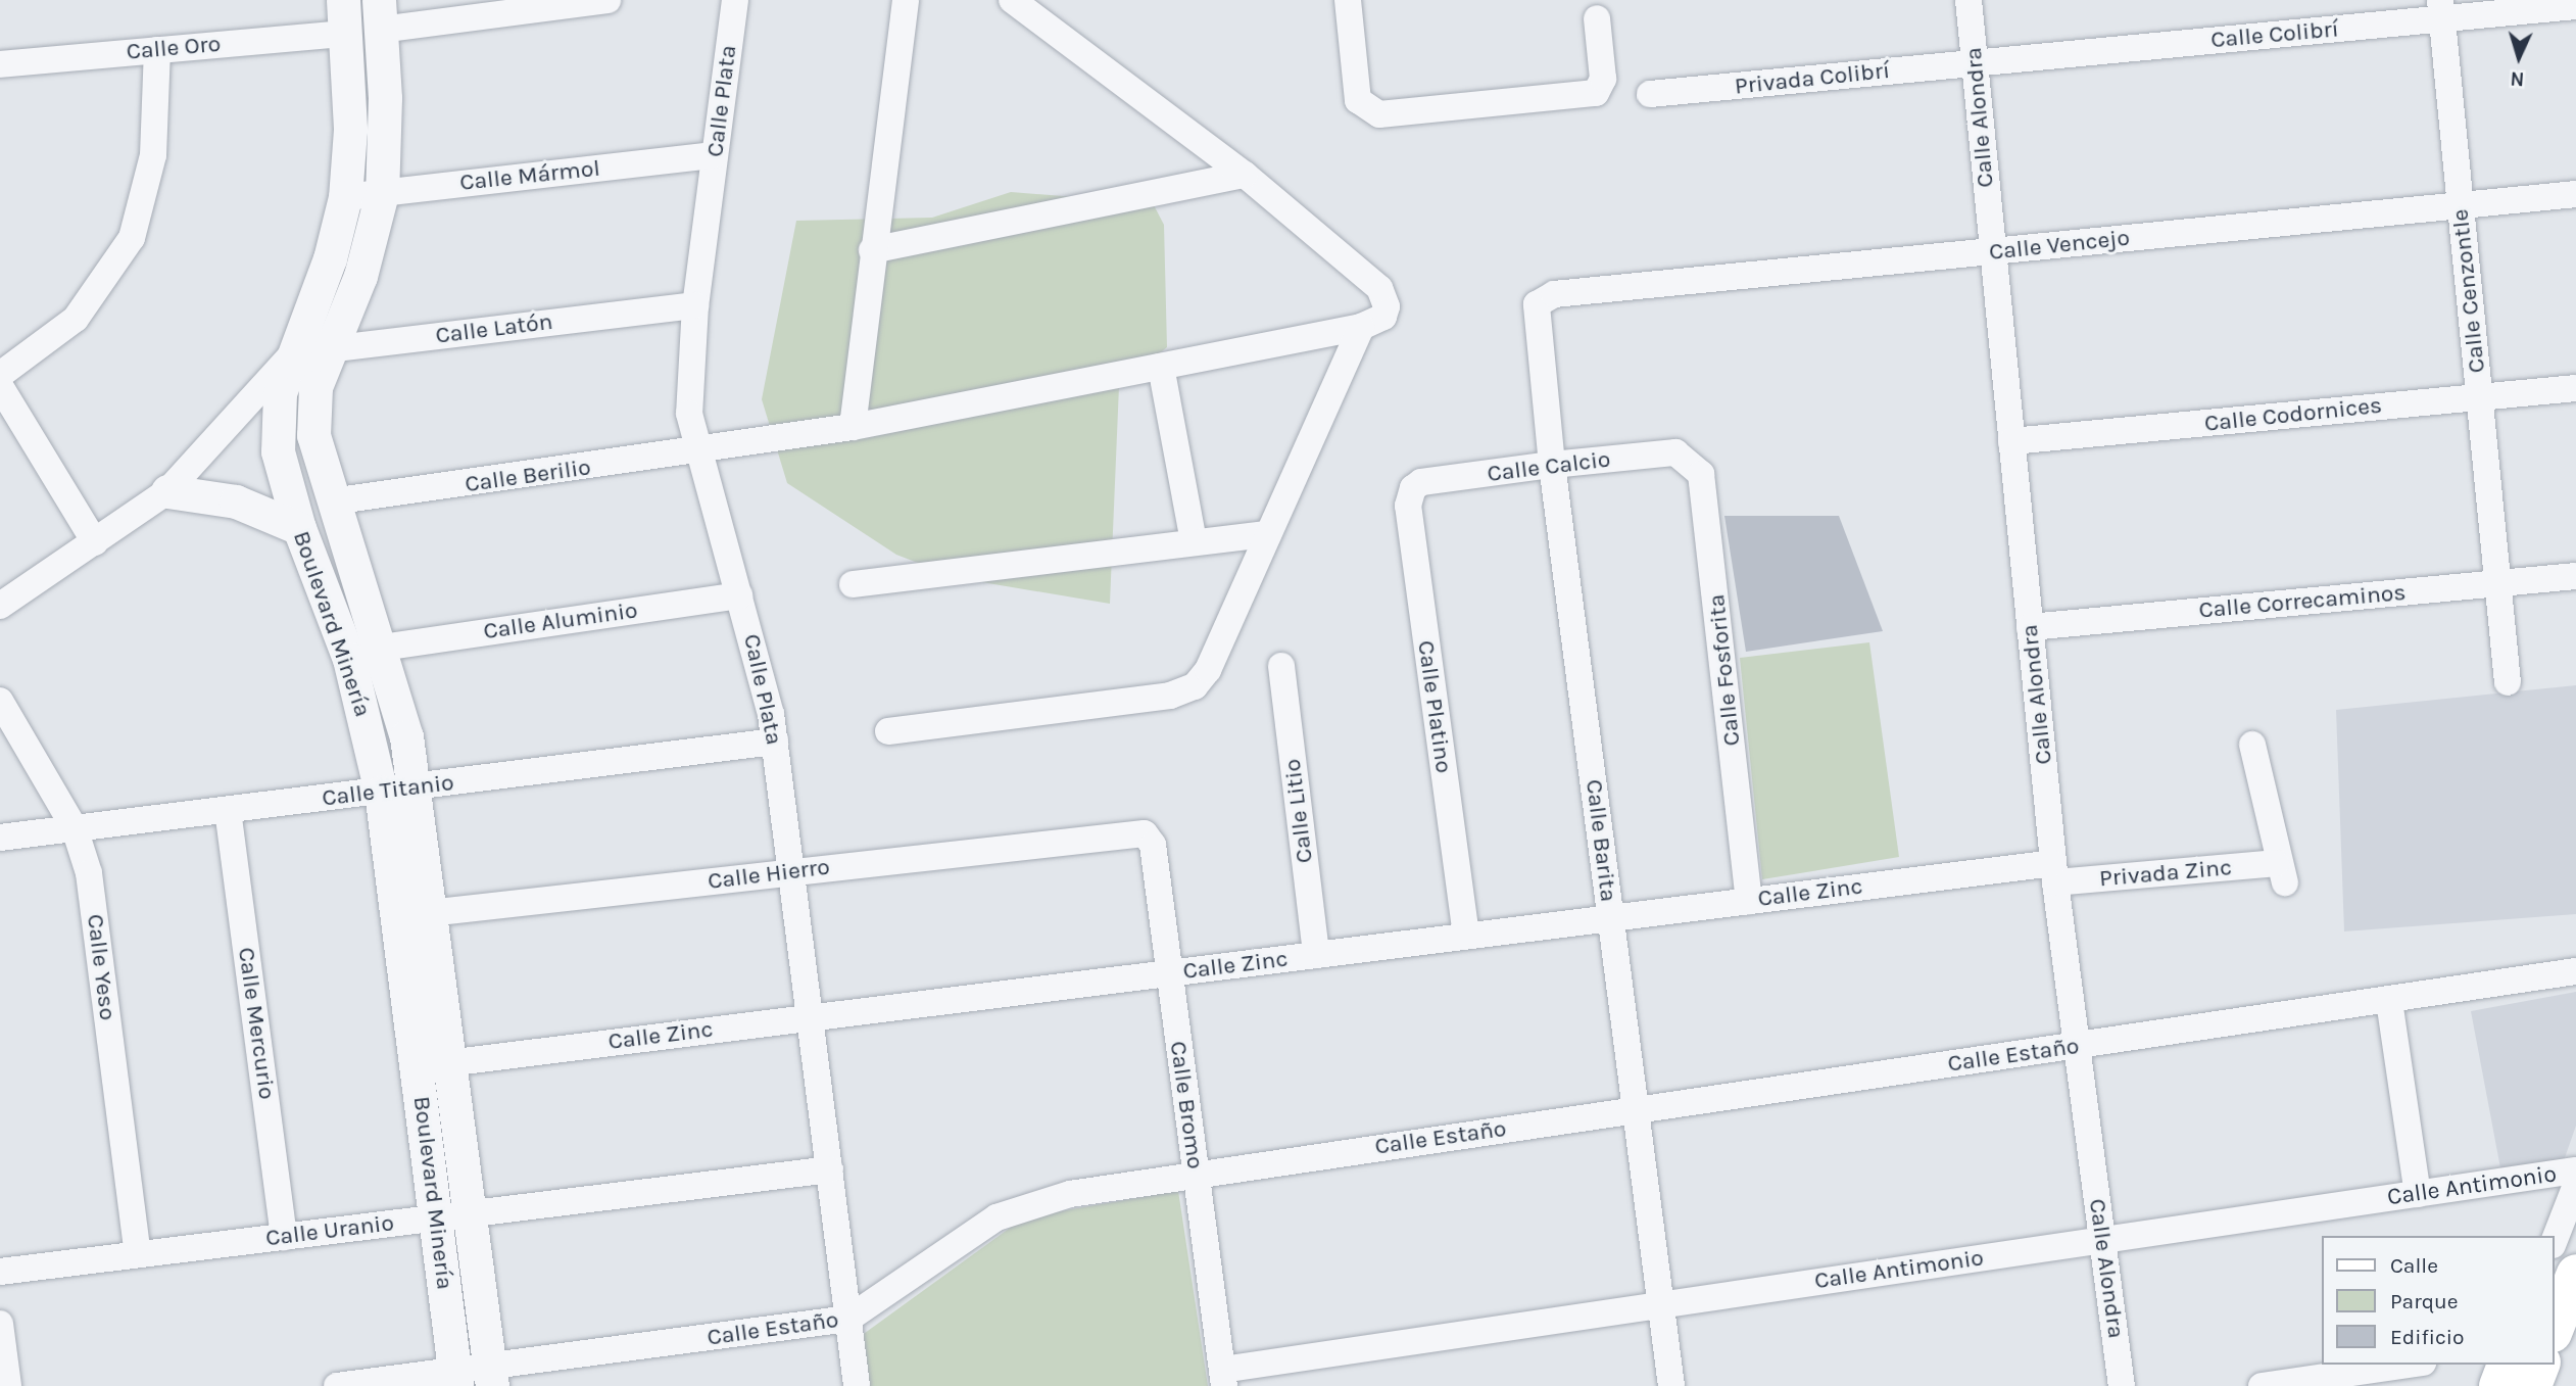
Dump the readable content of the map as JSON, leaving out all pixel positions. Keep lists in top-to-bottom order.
{
  "streets": {
    "street": [
      "Calle Colibrí",
      "Calle Oro",
      "Privada Colibrí",
      "Calle Plata",
      "Calle Alondra",
      "Calle Mármol",
      "Calle Vencejo",
      "Calle Cenzontle",
      "Calle Latón",
      "Calle Codornices",
      "Calle Calcio",
      "Calle Berilio",
      "Calle Correcaminos",
      "Calle Aluminio",
      "Boulevard Minería",
      "Calle Fosforita",
      "Calle Platino",
      "Calle Titanio",
      "Calle Litio",
      "Calle Barita",
      "Privada Zinc",
      "Calle Hierro",
      "Calle Zinc",
      "Calle Yeso",
      "Calle Mercurio",
      "Calle Estaño",
      "Calle Bromo",
      "Calle Antimonio",
      "Calle Uranio"
    ]
  },
  "crossings": [
    ["Calle Colibrí", "Privada Colibrí"],
    ["Calle Colibrí", "Calle Alondra"],
    ["Calle Colibrí", "Calle Cenzontle"],
    ["Calle Oro", "Boulevard Minería"],
    ["Privada Colibrí", "Calle Alondra"],
    ["Calle Plata", "Calle Mármol"],
    ["Calle Plata", "Calle Latón"],
    ["Calle Plata", "Calle Berilio"],
    ["Calle Plata", "Calle Aluminio"],
    ["Calle Plata", "Calle Titanio"],
    ["Calle Plata", "Calle Hierro"],
    ["Calle Plata", "Calle Zinc"],
    ["Calle Plata", "Calle Estaño"],
    ["Calle Plata", "Calle Uranio"],
    ["Calle Alondra", "Calle Vencejo"],
    ["Calle Alondra", "Calle Codornices"],
    ["Calle Alondra", "Calle Correcaminos"],
    ["Calle Alondra", "Privada Zinc"],
    ["Calle Alondra", "Calle Zinc"],
    ["Calle Alondra", "Calle Estaño"],
    ["Calle Alondra", "Calle Antimonio"],
    ["Calle Mármol", "Boulevard Minería"],
    ["Calle Vencejo", "Calle Cenzontle"],
    ["Calle Vencejo", "Calle Barita"],
    ["Calle Cenzontle", "Calle Codornices"],
    ["Calle Cenzontle", "Calle Correcaminos"],
    ["Calle Latón", "Boulevard Minería"],
    ["Calle Calcio", "Calle Fosforita"],
    ["Calle Calcio", "Calle Platino"],
    ["Calle Calcio", "Calle Barita"],
    ["Calle Berilio", "Boulevard Minería"],
    ["Calle Aluminio", "Boulevard Minería"],
    ["Boulevard Minería", "Calle Titanio"],
    ["Boulevard Minería", "Calle Hierro"],
    ["Boulevard Minería", "Calle Zinc"],
    ["Boulevard Minería", "Calle Estaño"],
    ["Boulevard Minería", "Calle Uranio"],
    ["Calle Fosforita", "Calle Zinc"],
    ["Calle Platino", "Calle Zinc"],
    ["Calle Titanio", "Calle Yeso"],
    ["Calle Titanio", "Calle Mercurio"],
    ["Calle Litio", "Calle Zinc"],
    ["Calle Barita", "Calle Zinc"],
    ["Calle Barita", "Calle Estaño"],
    ["Calle Barita", "Calle Antimonio"],
    ["Privada Zinc", "Calle Zinc"],
    ["Calle Hierro", "Calle Bromo"],
    ["Calle Zinc", "Calle Bromo"],
    ["Calle Yeso", "Calle Uranio"],
    ["Calle Mercurio", "Calle Uranio"],
    ["Calle Estaño", "Calle Bromo"],
    ["Calle Bromo", "Calle Antimonio"]
  ],
  "legend": ["Calle", "Parque", "Edificio"],
  "north": "bottom"
}
